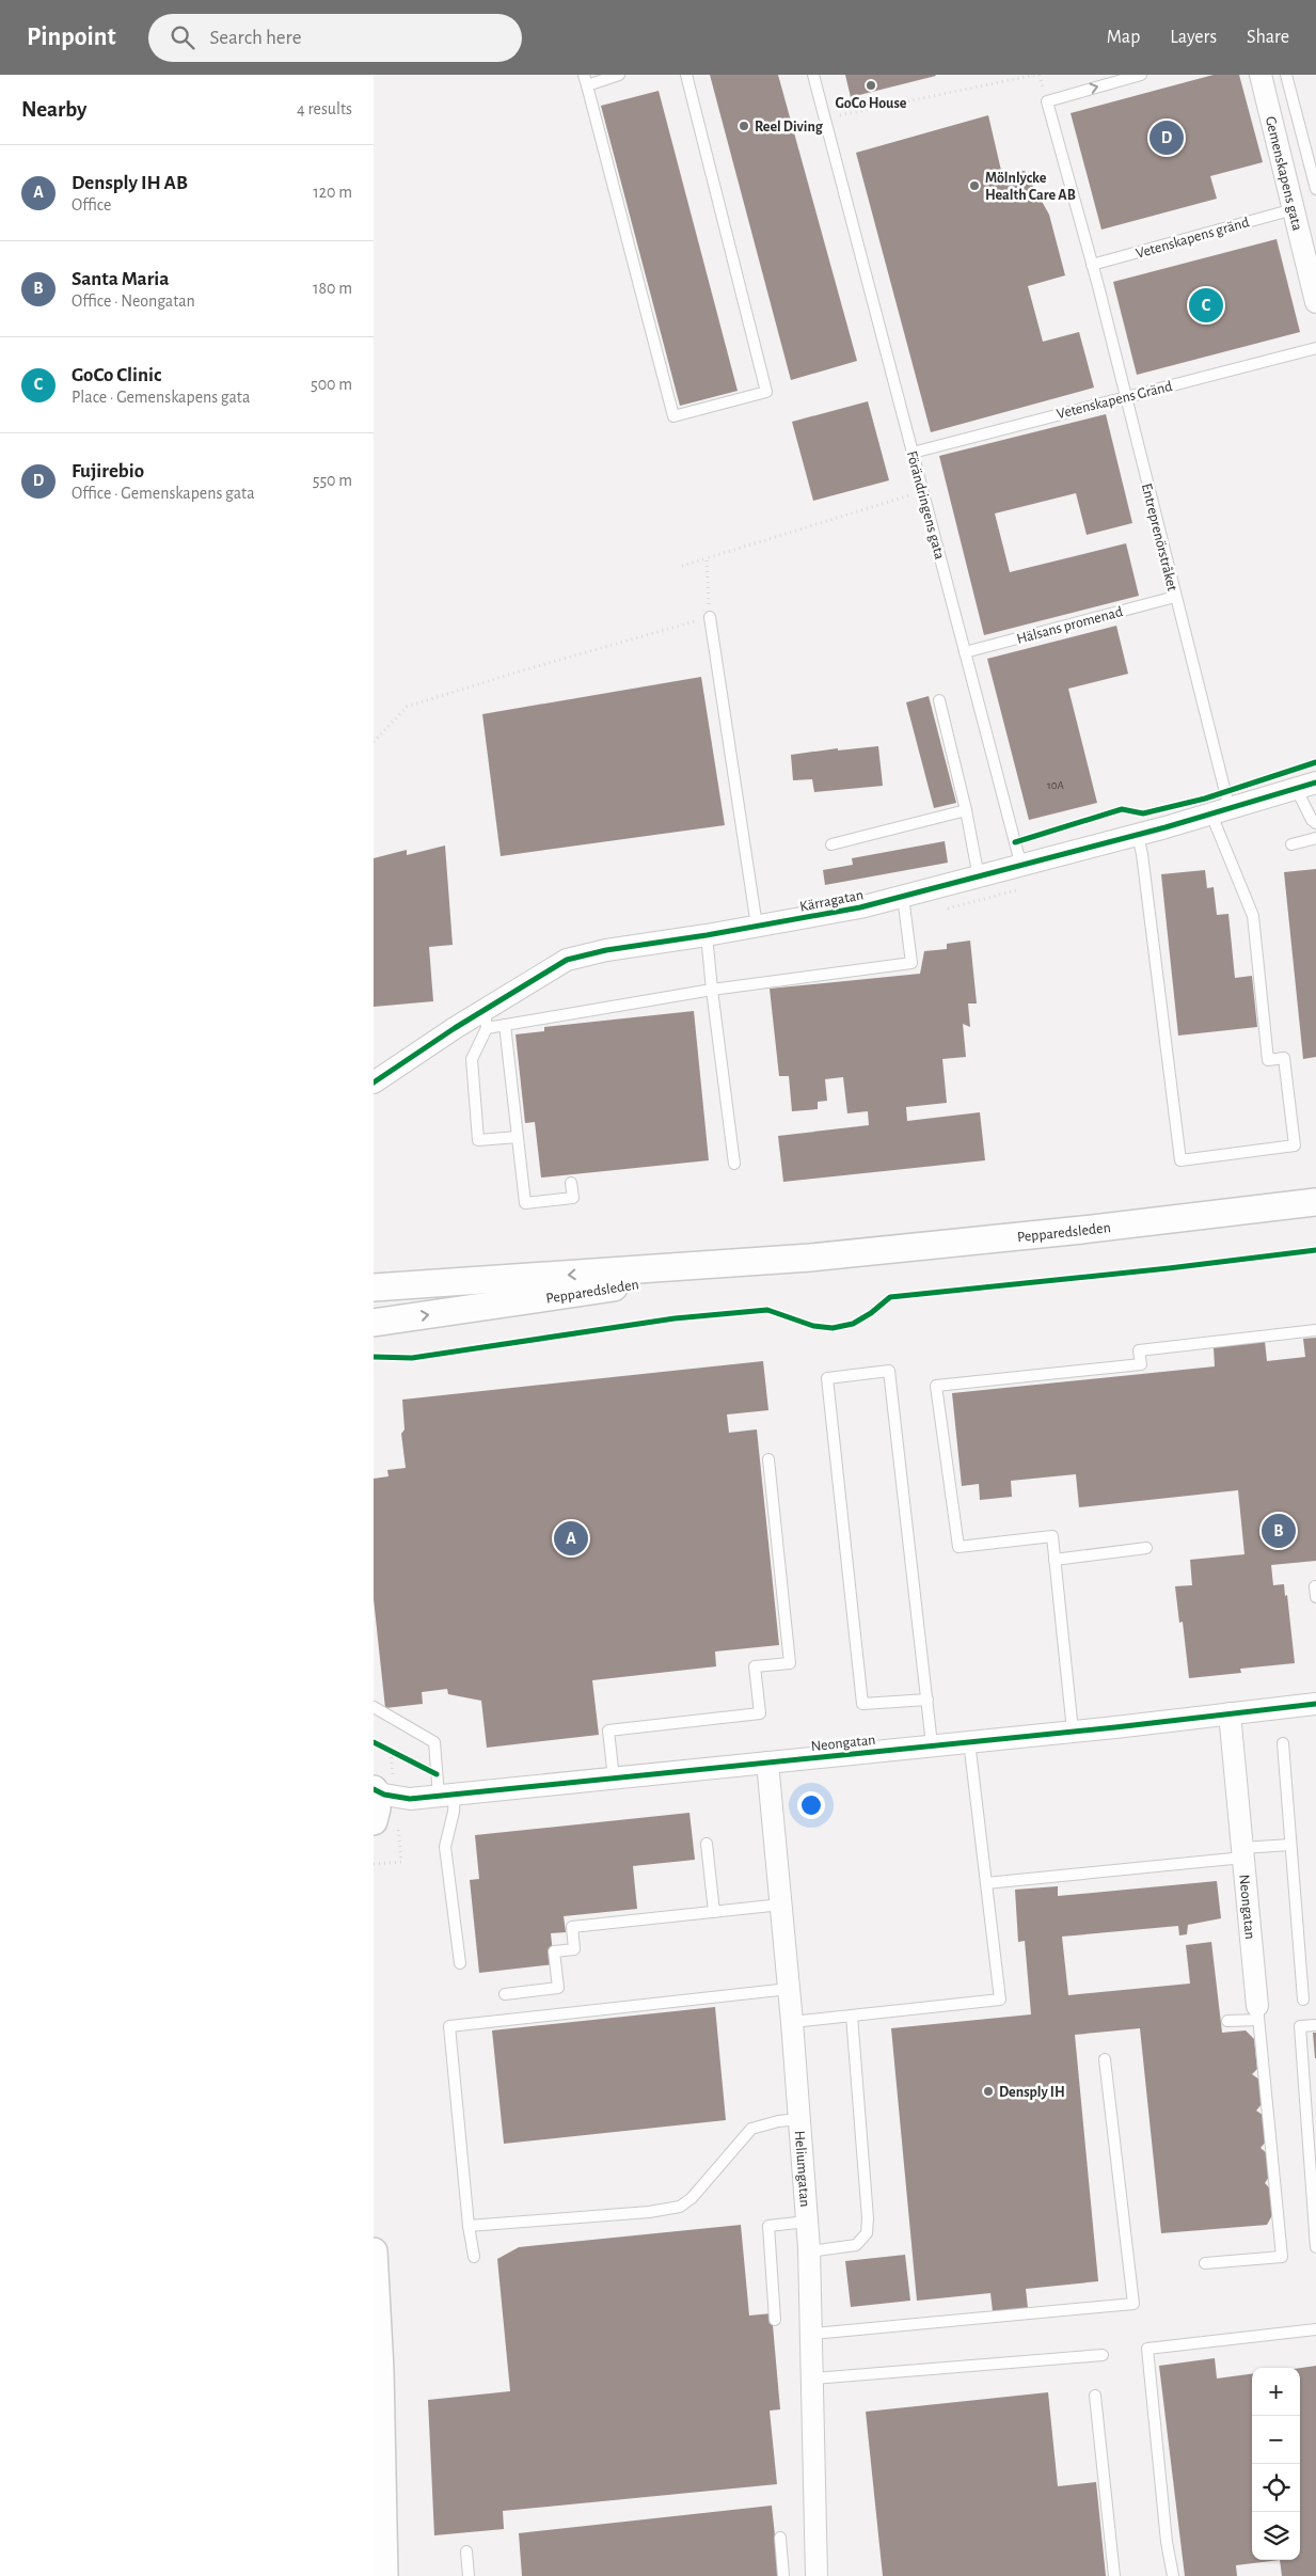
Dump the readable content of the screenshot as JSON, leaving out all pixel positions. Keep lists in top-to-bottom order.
{
  "streets": {
    "street": [
      "Gemenskapens gata",
      "Kärragatan",
      "Pepparedsleden",
      "Neongatan",
      "Heliumgatan"
    ],
    "lane": [
      "Vetenskapens gränd",
      "Vetenskapens Gränd",
      "Förändringens gata",
      "Entreprenörstråket",
      "Hälsans promenad"
    ]
  },
  "crossings": [
    ["Gemenskapens gata", "Vetenskapens gränd"],
    ["Vetenskapens gränd", "Entreprenörstråket"],
    ["Vetenskapens Gränd", "Förändringens gata"],
    ["Vetenskapens Gränd", "Entreprenörstråket"],
    ["Förändringens gata", "Hälsans promenad"],
    ["Förändringens gata", "Kärragatan"],
    ["Entreprenörstråket", "Hälsans promenad"],
    ["Entreprenörstråket", "Kärragatan"],
    ["Neongatan", "Heliumgatan"]
  ],
  "places": [
    "GoCo House",
    "Reel Diving",
    "Mölnlycke Health Care AB",
    "Densply IH"
  ],
  "house_numbers": ["10A"],
  "page": {
    "header": "Pinpoint",
    "search": "Search here",
    "nav": ["Map", "Layers", "Share"],
    "heading": ["Nearby", "4 results"],
    "pins": [
      "D",
      "C",
      "B",
      "A"
    ],
    "list": [
      {
        "mark": "A",
        "name": "Densply IH AB",
        "note": "Office",
        "value": "120 m"
      },
      {
        "mark": "B",
        "name": "Santa Maria",
        "note": "Office · Neongatan",
        "value": "180 m"
      },
      {
        "mark": "C",
        "name": "GoCo Clinic",
        "note": "Place · Gemenskapens gata",
        "value": "500 m"
      },
      {
        "mark": "D",
        "name": "Fujirebio",
        "note": "Office · Gemenskapens gata",
        "value": "550 m"
      }
    ],
    "map_buttons": ["+", "−"]
  }
}
